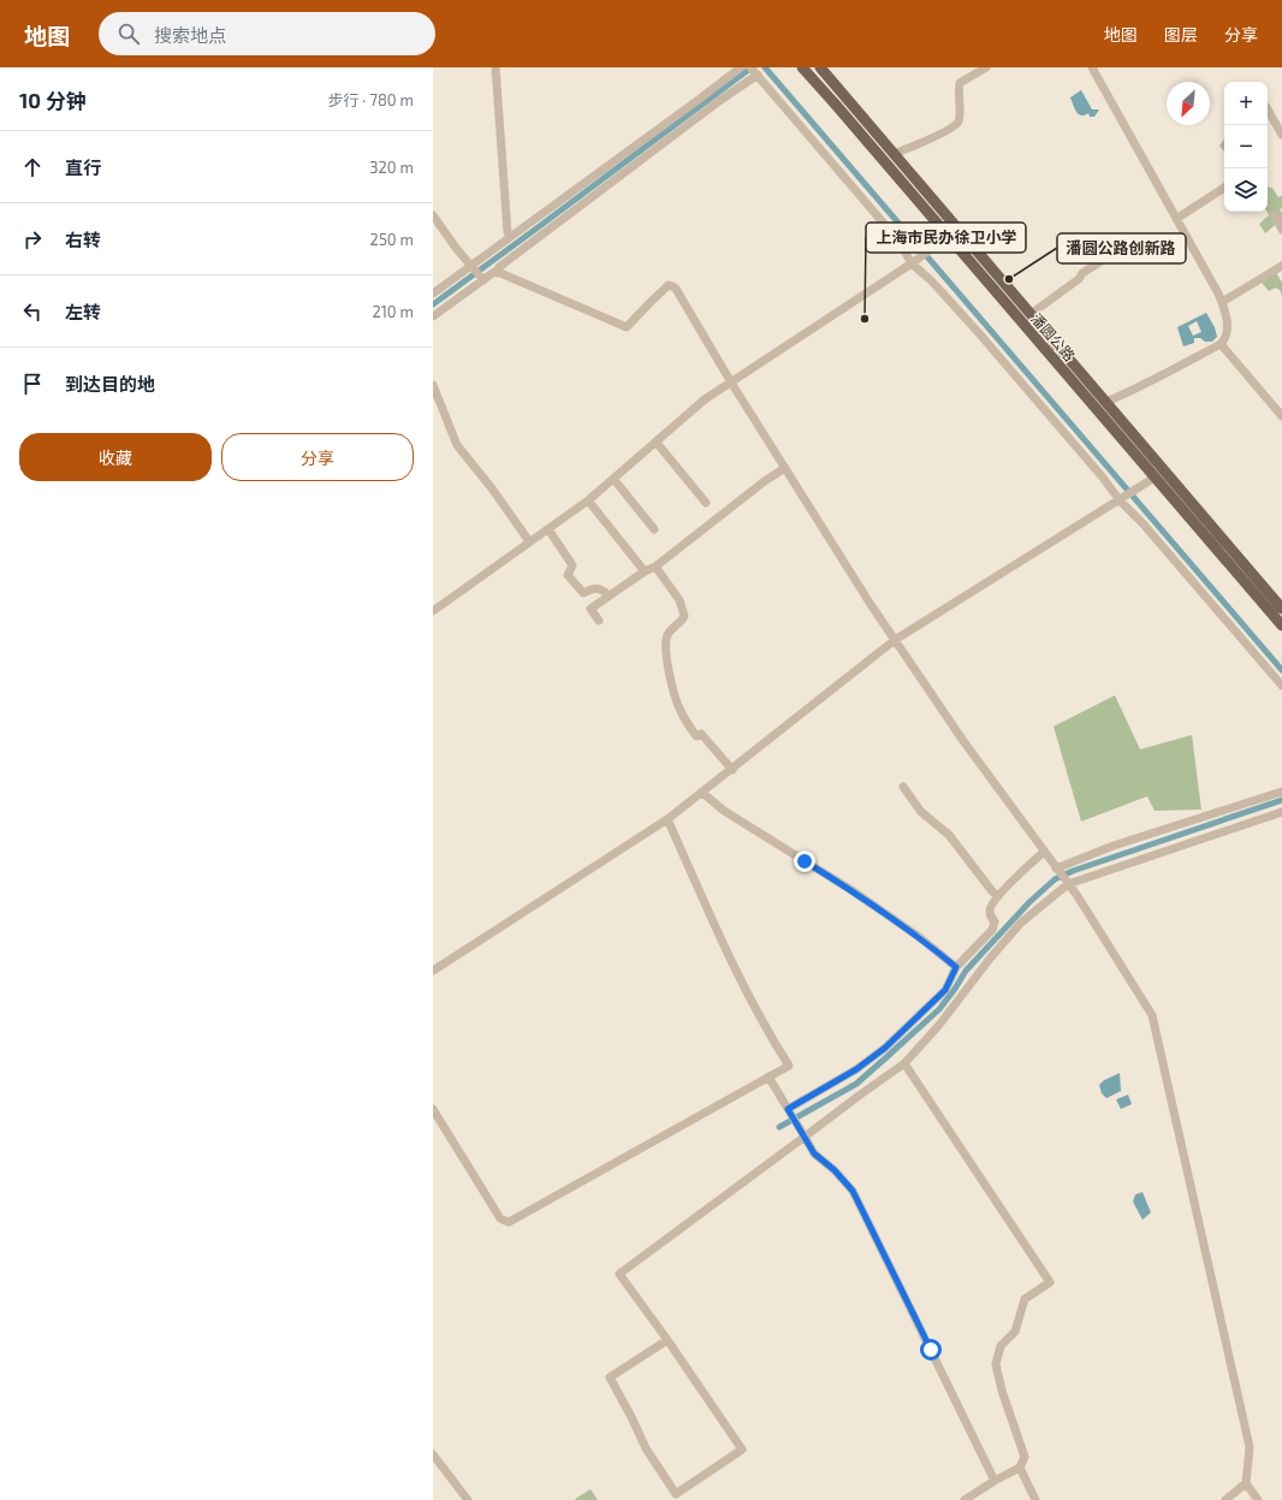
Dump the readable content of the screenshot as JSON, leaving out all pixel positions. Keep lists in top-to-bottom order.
{
  "streets": {
    "main road": ["潘圆公路"]
  },
  "places": ["潘圆公路创新路", "上海市民办徐卫小学"],
  "north": "bottom left",
  "page": {
    "header": "地图",
    "search": "搜索地点",
    "nav": ["地图", "图层", "分享"],
    "heading": ["10 分钟", "步行 · 780 m"],
    "map_buttons": ["+", "−"],
    "list": [
      ["直行", "320 m"],
      ["右转", "250 m"],
      ["左转", "210 m"],
      "到达目的地"
    ],
    "buttons": ["收藏", "分享"]
  }
}
